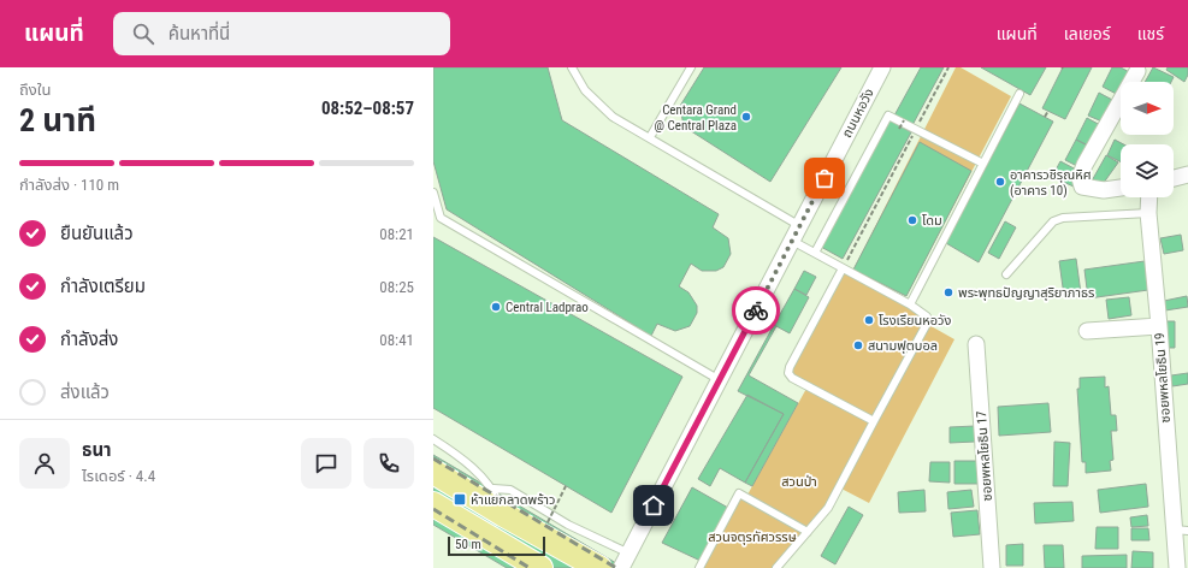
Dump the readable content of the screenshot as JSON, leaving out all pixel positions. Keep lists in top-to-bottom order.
{
  "streets": {
    "street": ["ถนนหอวัง", "ซอยพหลโยธิน 19", "ซอยพหลโยธิน 17"]
  },
  "parks": ["สวนป่า", "สวนจตุรทัศวรรษ"],
  "places": {
    "other": [
      "Centara Grand @ Central Plaza",
      "อาคารวชิรุณหิศ (อาคาร 10)",
      "โดม",
      "พระพุทธปัญญาสุริยาภาธร",
      "Central Ladprao",
      "โรงเรียนหอวัง",
      "สนามฟุตบอล"
    ],
    "transit": ["ห้าแยกลาดพร้าว"]
  },
  "scale_bar": "50 m",
  "north": "right",
  "page": {
    "header": "แผนที่",
    "search": "ค้นหาที่นี่",
    "nav": ["แผนที่", "เลเยอร์", "แชร์"],
    "heading": ["2 นาที", "ถึงใน", "08:52–08:57"],
    "panel": ["ธนา", "ไรเดอร์ · 4.4"],
    "bar": "กำลังส่ง · 110 m",
    "list": [
      ["ยืนยันแล้ว", "08:21"],
      ["กำลังเตรียม", "08:25"],
      ["กำลังส่ง", "08:41"],
      "ส่งแล้ว"
    ],
    "scale": "50 m"
  }
}
